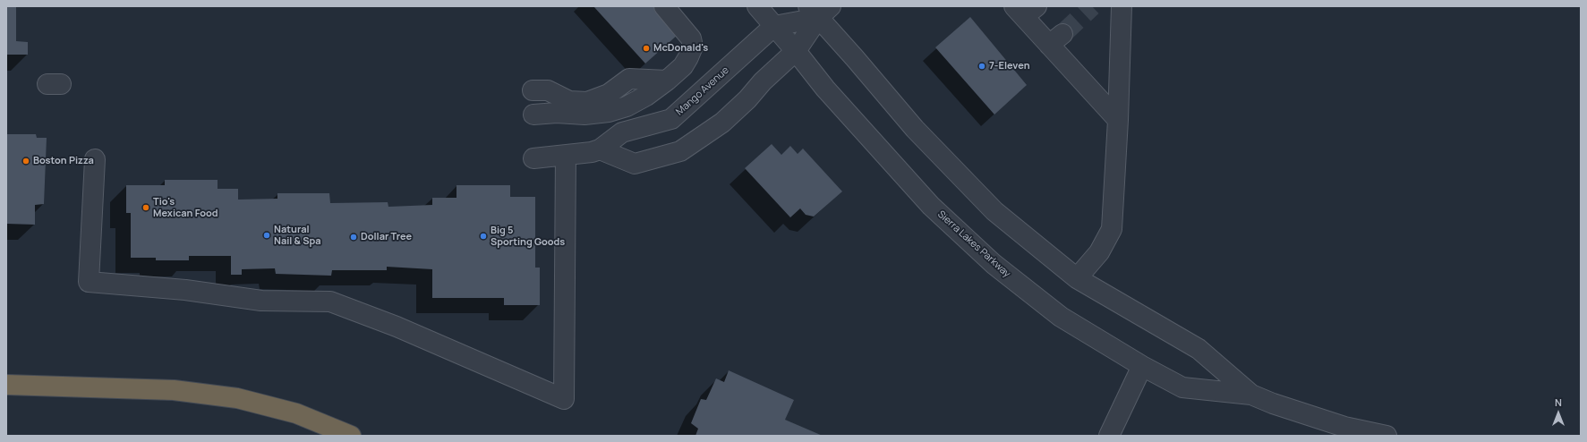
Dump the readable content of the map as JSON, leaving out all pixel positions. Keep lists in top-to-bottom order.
{
  "streets": {
    "street": ["Mango Avenue", "Sierra Lakes Parkway"]
  },
  "crossings": [
    ["Mango Avenue", "Sierra Lakes Parkway"]
  ],
  "places": [
    "McDonald's",
    "7-Eleven",
    "Boston Pizza",
    "Tio's Mexican Food",
    "Natural Nail & Spa",
    "Big 5 Sporting Goods",
    "Dollar Tree"
  ],
  "north": "top"
}
